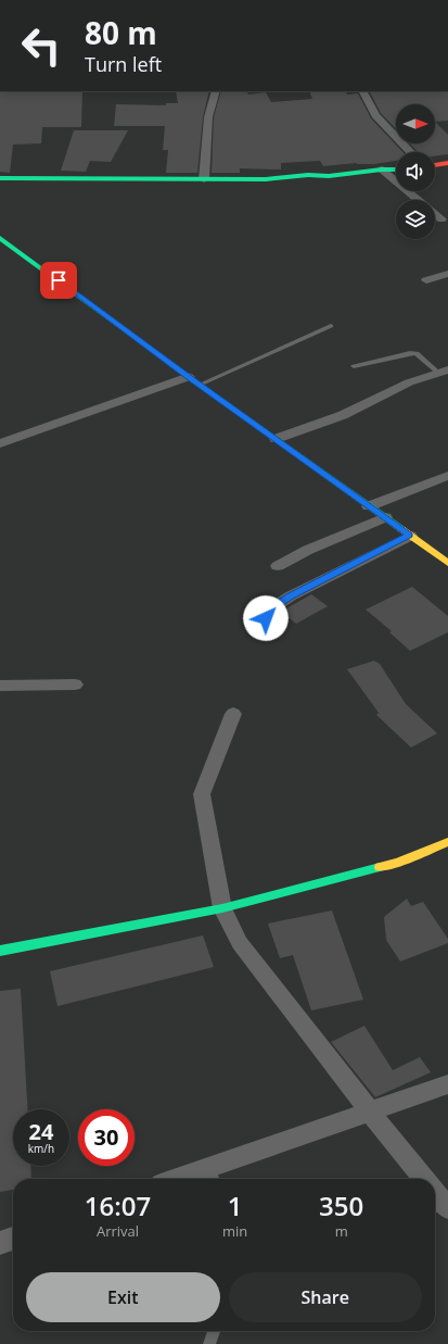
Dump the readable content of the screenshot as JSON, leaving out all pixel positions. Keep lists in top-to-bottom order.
{
  "north": "right",
  "page": {
    "turn": ["80 m", "Turn left"],
    "speed": "24 km/h",
    "limit": "30",
    "eta": [
      "16:07",
      "Arrival",
      "1",
      "min",
      "350",
      "m"
    ],
    "buttons": ["Exit", "Share"]
  }
}
